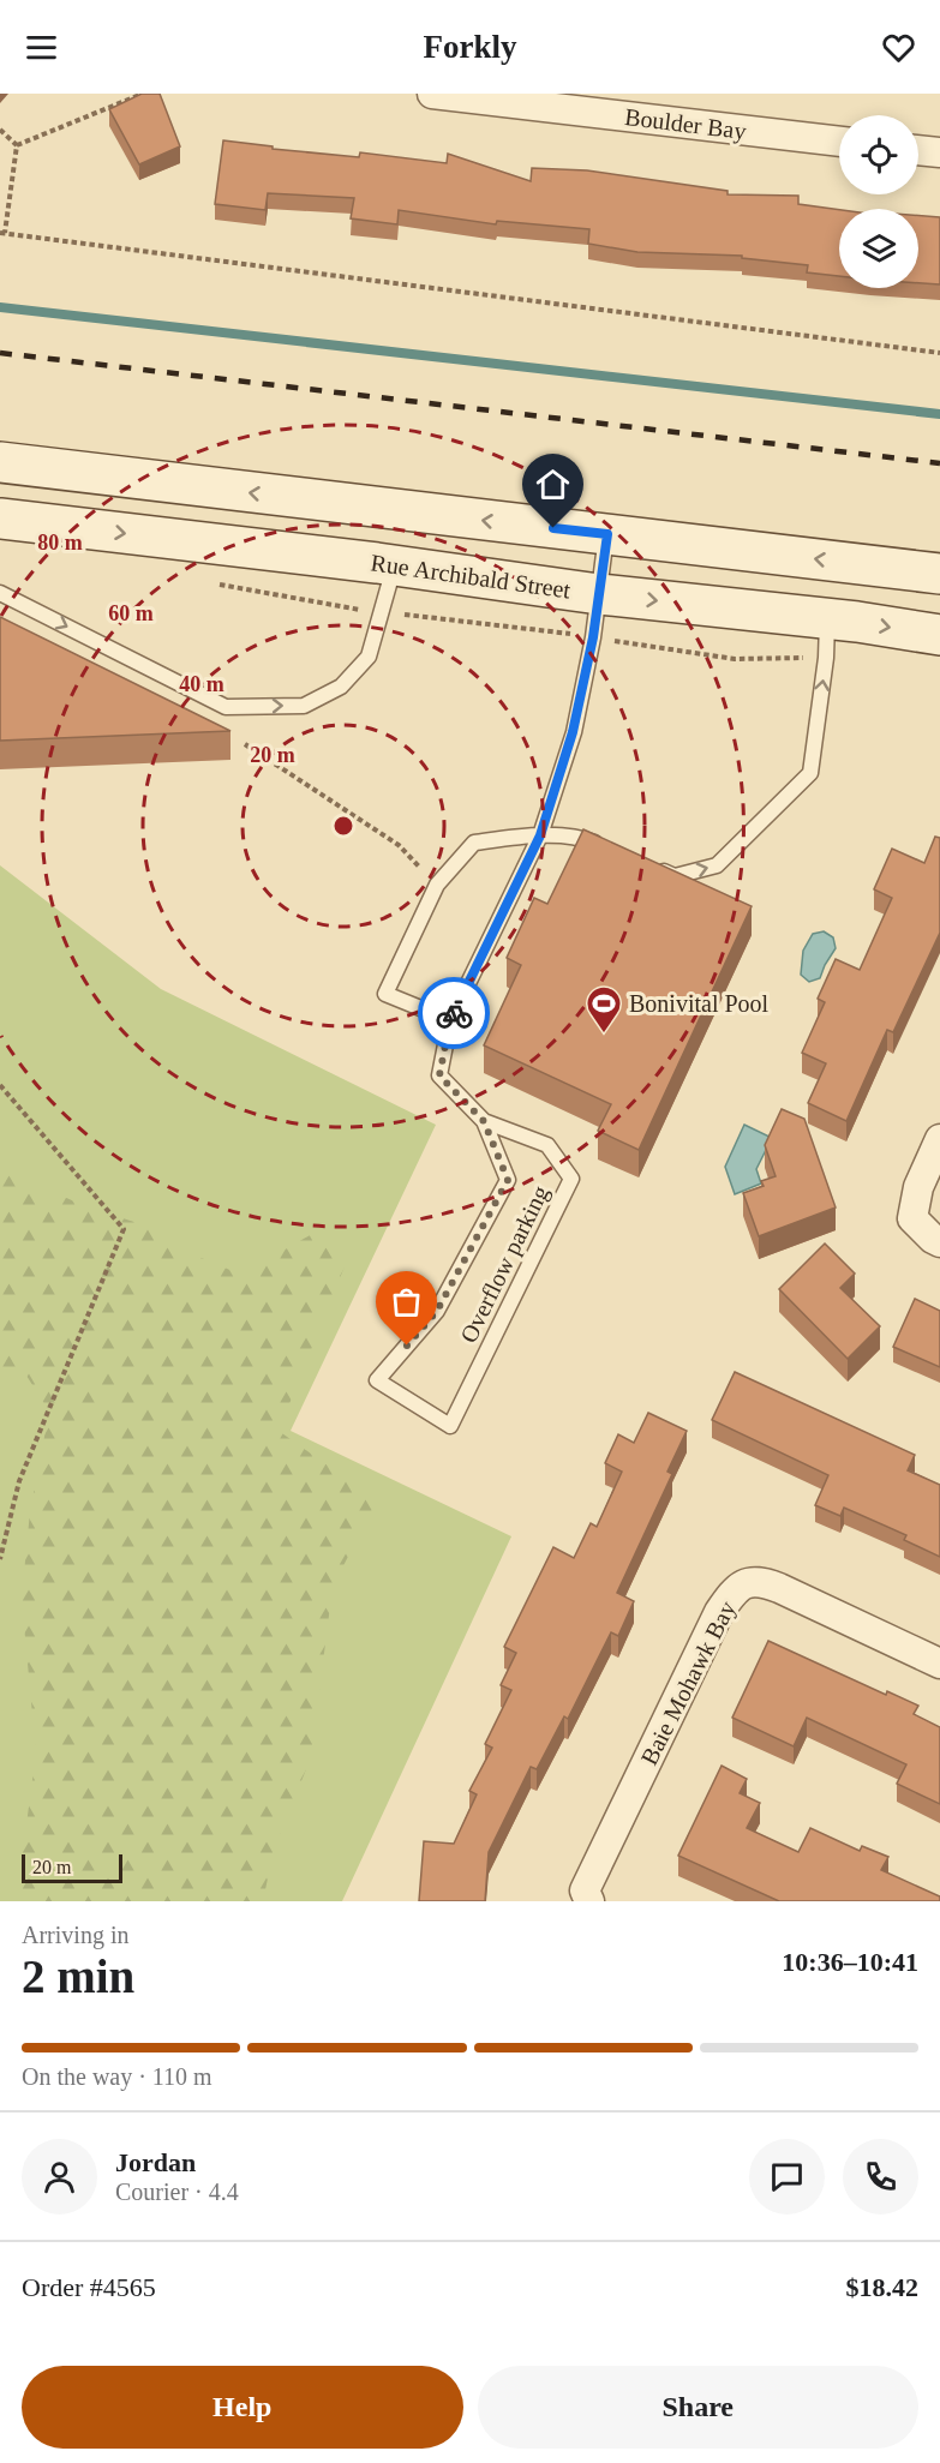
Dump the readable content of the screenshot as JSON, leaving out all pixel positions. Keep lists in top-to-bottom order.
{
  "streets": {
    "main road": ["Rue Archibald Street"],
    "street": ["Boulder Bay", "Baie Mohawk Bay"],
    "lane": ["Overflow parking"]
  },
  "places": {
    "sports": ["Bonivital Pool"]
  },
  "scale_bar": "20 m",
  "page": {
    "header": "Forkly",
    "scale": "20 m",
    "heading": ["2 min", "Arriving in", "10:36–10:41"],
    "panel": [
      "Jordan",
      "Courier · 4.4",
      "Order #4565",
      "$18.42"
    ],
    "bar": "On the way · 110 m",
    "buttons": ["Help", "Share"]
  },
  "rings": [
    "80 m",
    "60 m",
    "40 m",
    "20 m"
  ]
}
